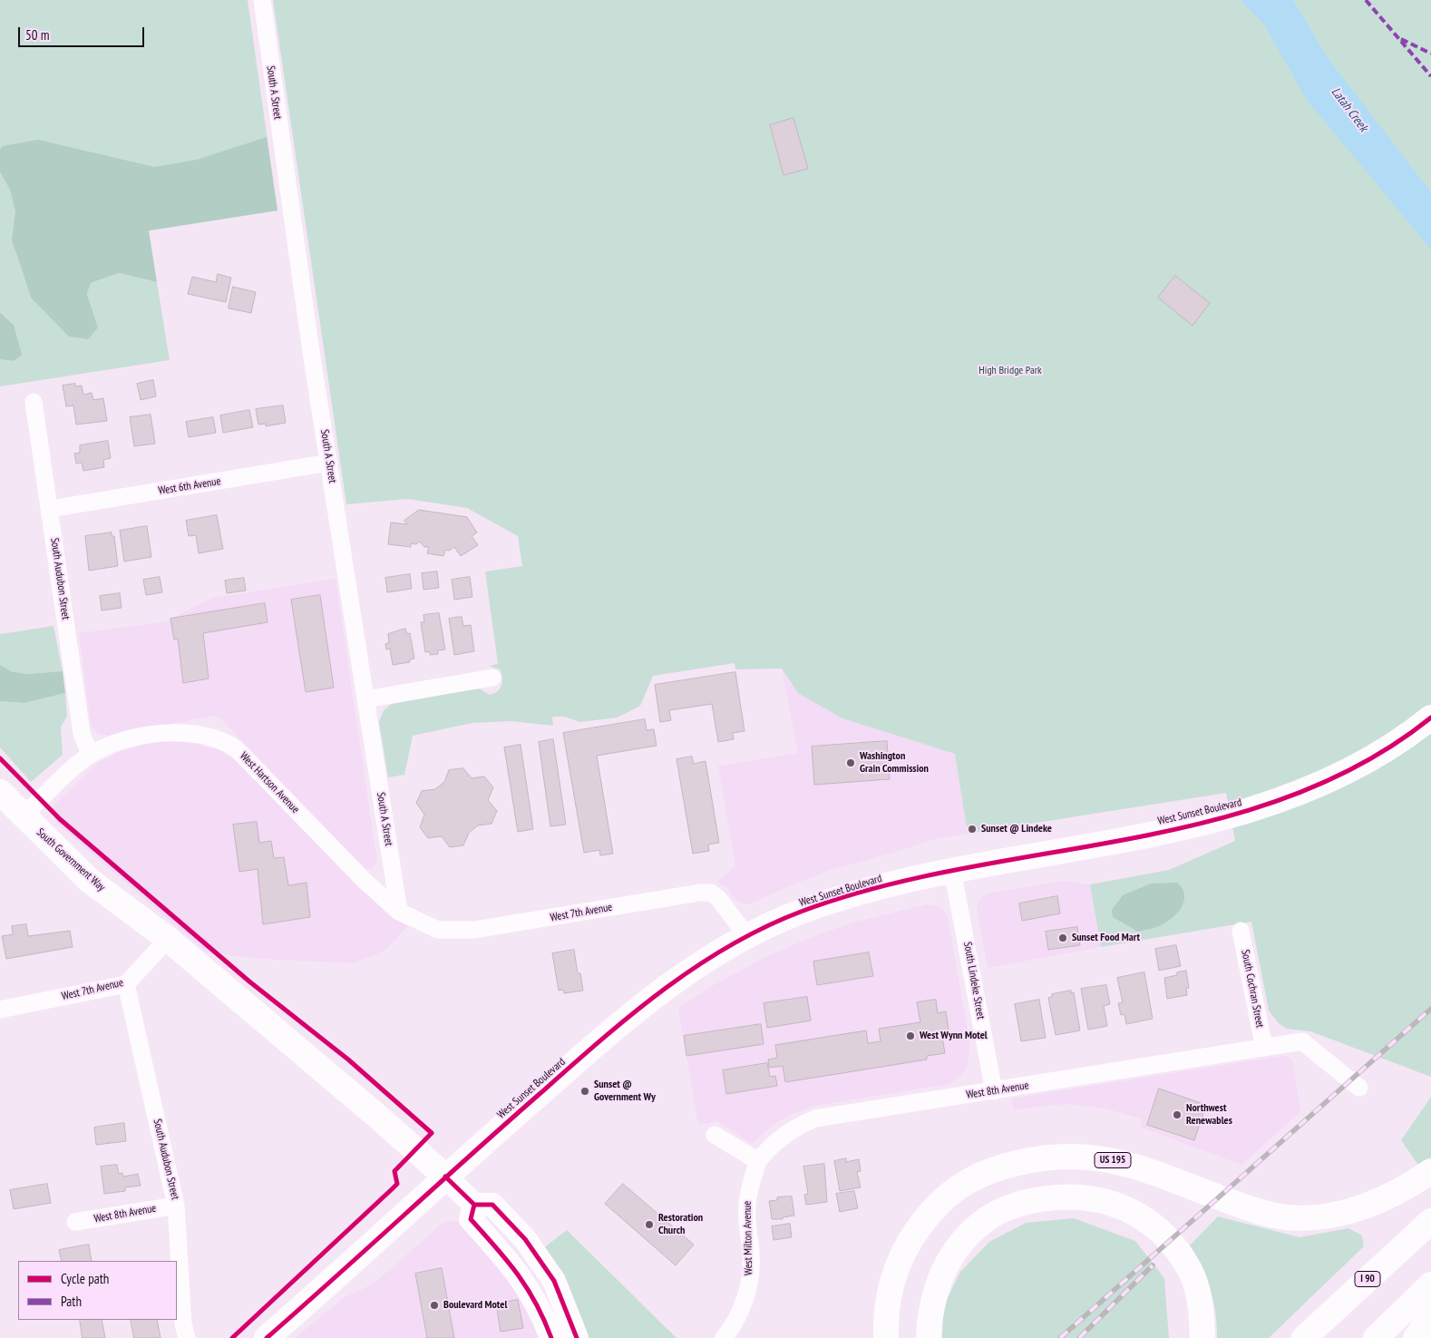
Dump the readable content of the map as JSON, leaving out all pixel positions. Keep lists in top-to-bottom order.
{
  "streets": {
    "main road": [
      "West Sunset Boulevard",
      "South Government Way",
      "US 195",
      "I 90"
    ],
    "street": [
      "South A Street",
      "West 6th Avenue",
      "South Audubon Street",
      "West Hartson Avenue",
      "West 7th Avenue",
      "South Lindeke Street",
      "South Cochran Street",
      "West 8th Avenue",
      "West Milton Avenue"
    ]
  },
  "crossings": [
    ["South A Street", "West 6th Avenue"],
    ["South A Street", "West Hartson Avenue"],
    ["South A Street", "West 7th Avenue"],
    ["West 6th Avenue", "South Audubon Street"],
    ["South Audubon Street", "West Hartson Avenue"],
    ["South Audubon Street", "West 7th Avenue"],
    ["South Audubon Street", "West 8th Avenue"],
    ["West Hartson Avenue", "South Government Way"],
    ["West Hartson Avenue", "West 7th Avenue"],
    ["West Sunset Boulevard", "South Government Way"],
    ["West Sunset Boulevard", "West 7th Avenue"],
    ["West Sunset Boulevard", "South Lindeke Street"],
    ["South Government Way", "West 7th Avenue"],
    ["South Lindeke Street", "West 8th Avenue"],
    ["South Cochran Street", "West 8th Avenue"],
    ["West 8th Avenue", "West Milton Avenue"]
  ],
  "water": ["Latah Creek"],
  "parks": ["High Bridge Park"],
  "places": [
    "Washington Grain Commission",
    "Sunset @ Lindeke",
    "Sunset Food Mart",
    "West Wynn Motel",
    "Sunset @ Government Wy",
    "Northwest Renewables",
    "Restoration Church",
    "Boulevard Motel"
  ],
  "legend": ["Cycle path", "Path"],
  "scale_bar": "50 m"
}
